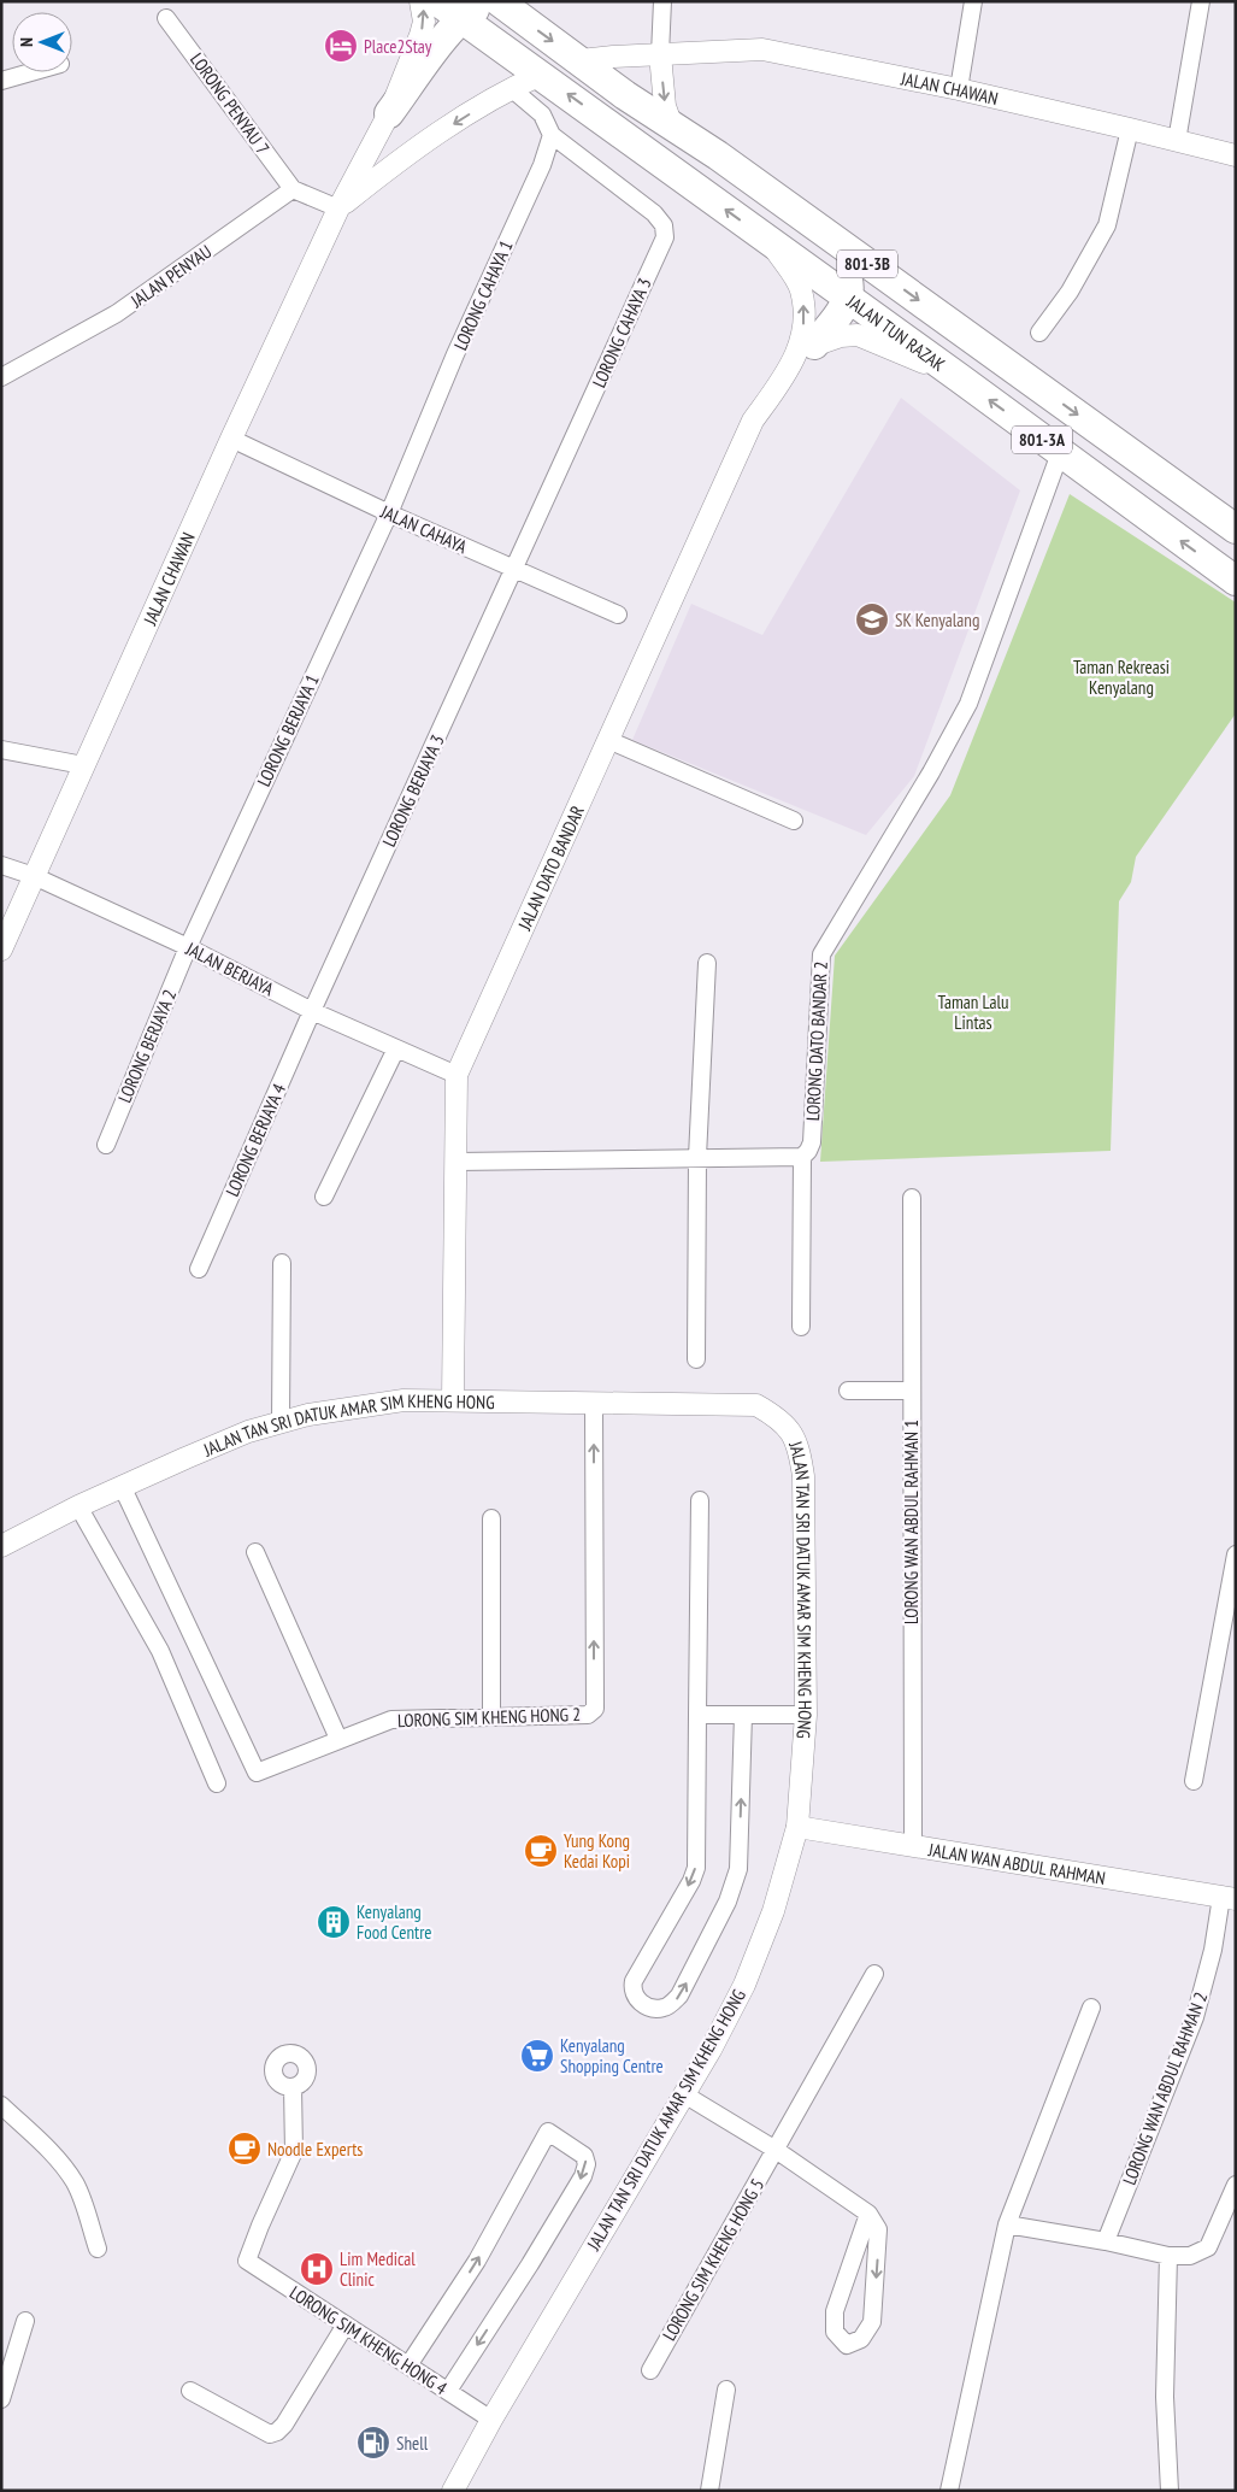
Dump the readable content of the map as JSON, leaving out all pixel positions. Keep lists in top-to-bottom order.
{
  "streets": {
    "highway": ["801-3B", "JALAN TUN RAZAK", "801-3A"],
    "street": [
      "JALAN CHAWAN",
      "LORONG PENYAU 7",
      "JALAN PENYAU",
      "LORONG CAHAYA 1",
      "LORONG CAHAYA 3",
      "JALAN CAHAYA",
      "LORONG BERJAYA 1",
      "LORONG BERJAYA 3",
      "JALAN DATO BANDAR",
      "JALAN BERJAYA",
      "LORONG DATO BANDAR 2",
      "LORONG BERJAYA 2",
      "LORONG BERJAYA 4",
      "JALAN TAN SRI DATUK AMAR SIM KHENG HONG",
      "LORONG WAN ABDUL RAHMAN 1",
      "LORONG SIM KHENG HONG 2",
      "JALAN WAN ABDUL RAHMAN",
      "LORONG WAN ABDUL RAHMAN 2",
      "LORONG SIM KHENG HONG 5",
      "LORONG SIM KHENG HONG 4"
    ]
  },
  "crossings": [
    ["JALAN CHAWAN", "801-3B"],
    ["JALAN CHAWAN", "JALAN CAHAYA"],
    ["JALAN CHAWAN", "JALAN BERJAYA"],
    ["LORONG PENYAU 7", "JALAN PENYAU"],
    ["LORONG CAHAYA 1", "LORONG CAHAYA 3"],
    ["LORONG CAHAYA 1", "JALAN CAHAYA"],
    ["LORONG CAHAYA 1", "LORONG BERJAYA 1"],
    ["LORONG CAHAYA 3", "JALAN CAHAYA"],
    ["LORONG CAHAYA 3", "LORONG BERJAYA 3"],
    ["JALAN TUN RAZAK", "LORONG DATO BANDAR 2"],
    ["JALAN CAHAYA", "LORONG BERJAYA 1"],
    ["JALAN CAHAYA", "LORONG BERJAYA 3"],
    ["LORONG BERJAYA 1", "JALAN BERJAYA"],
    ["LORONG BERJAYA 1", "LORONG BERJAYA 2"],
    ["LORONG BERJAYA 3", "JALAN BERJAYA"],
    ["LORONG BERJAYA 3", "LORONG BERJAYA 4"],
    ["JALAN DATO BANDAR", "JALAN BERJAYA"],
    ["JALAN DATO BANDAR", "JALAN TAN SRI DATUK AMAR SIM KHENG HONG"],
    ["JALAN BERJAYA", "LORONG BERJAYA 2"],
    ["JALAN BERJAYA", "LORONG BERJAYA 4"],
    ["JALAN TAN SRI DATUK AMAR SIM KHENG HONG", "LORONG SIM KHENG HONG 2"],
    ["JALAN TAN SRI DATUK AMAR SIM KHENG HONG", "JALAN WAN ABDUL RAHMAN"],
    ["JALAN TAN SRI DATUK AMAR SIM KHENG HONG", "LORONG SIM KHENG HONG 4"],
    ["LORONG WAN ABDUL RAHMAN 1", "JALAN WAN ABDUL RAHMAN"],
    ["JALAN WAN ABDUL RAHMAN", "LORONG WAN ABDUL RAHMAN 2"]
  ],
  "parks": ["Taman Rekreasi Kenyalang", "Taman Lalu Lintas"],
  "places": {
    "hotel": ["Place2Stay"],
    "school or university": ["SK Kenyalang"],
    "cafe": ["Yung Kong Kedai Kopi", "Noodle Experts"],
    "building": ["Kenyalang Food Centre"],
    "supermarket": ["Kenyalang Shopping Centre"],
    "hospital": ["Lim Medical Clinic"],
    "fuel station": ["Shell"]
  },
  "north": "left"
}
